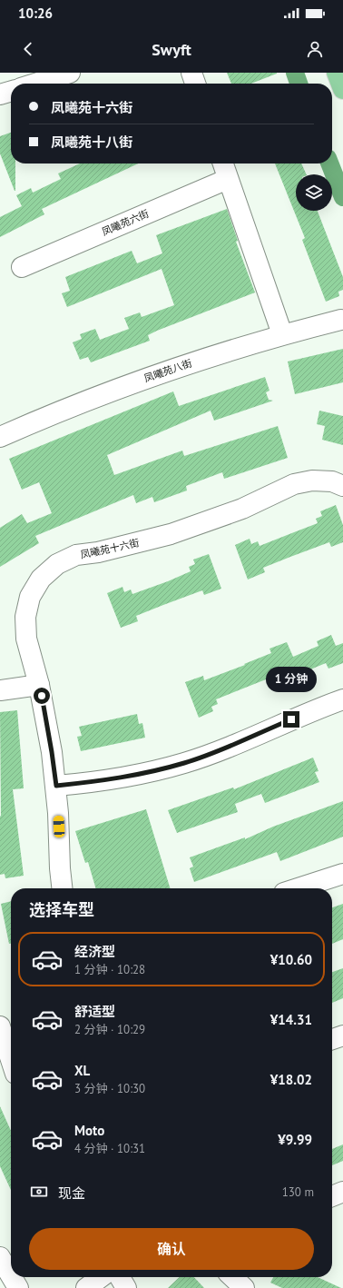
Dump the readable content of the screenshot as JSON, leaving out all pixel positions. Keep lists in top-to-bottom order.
{
  "streets": {
    "street": ["凤曦苑六街", "凤曦苑八街", "凤曦苑十六街"]
  },
  "page": {
    "status": "10:26",
    "header": "Swyft",
    "banner": ["凤曦苑十六街", "凤曦苑十八街"],
    "bubble": "1 分钟",
    "heading": "选择车型",
    "list": [
      {
        "name": "经济型",
        "note": "1 分钟 · 10:28",
        "value": "¥10.60"
      },
      {
        "name": "舒适型",
        "note": "2 分钟 · 10:29",
        "value": "¥14.31"
      },
      {
        "name": "XL",
        "note": "3 分钟 · 10:30",
        "value": "¥18.02"
      },
      {
        "name": "Moto",
        "note": "4 分钟 · 10:31",
        "value": "¥9.99"
      }
    ],
    "pay": ["现金", "130 m"],
    "buttons": "确认"
  }
}
